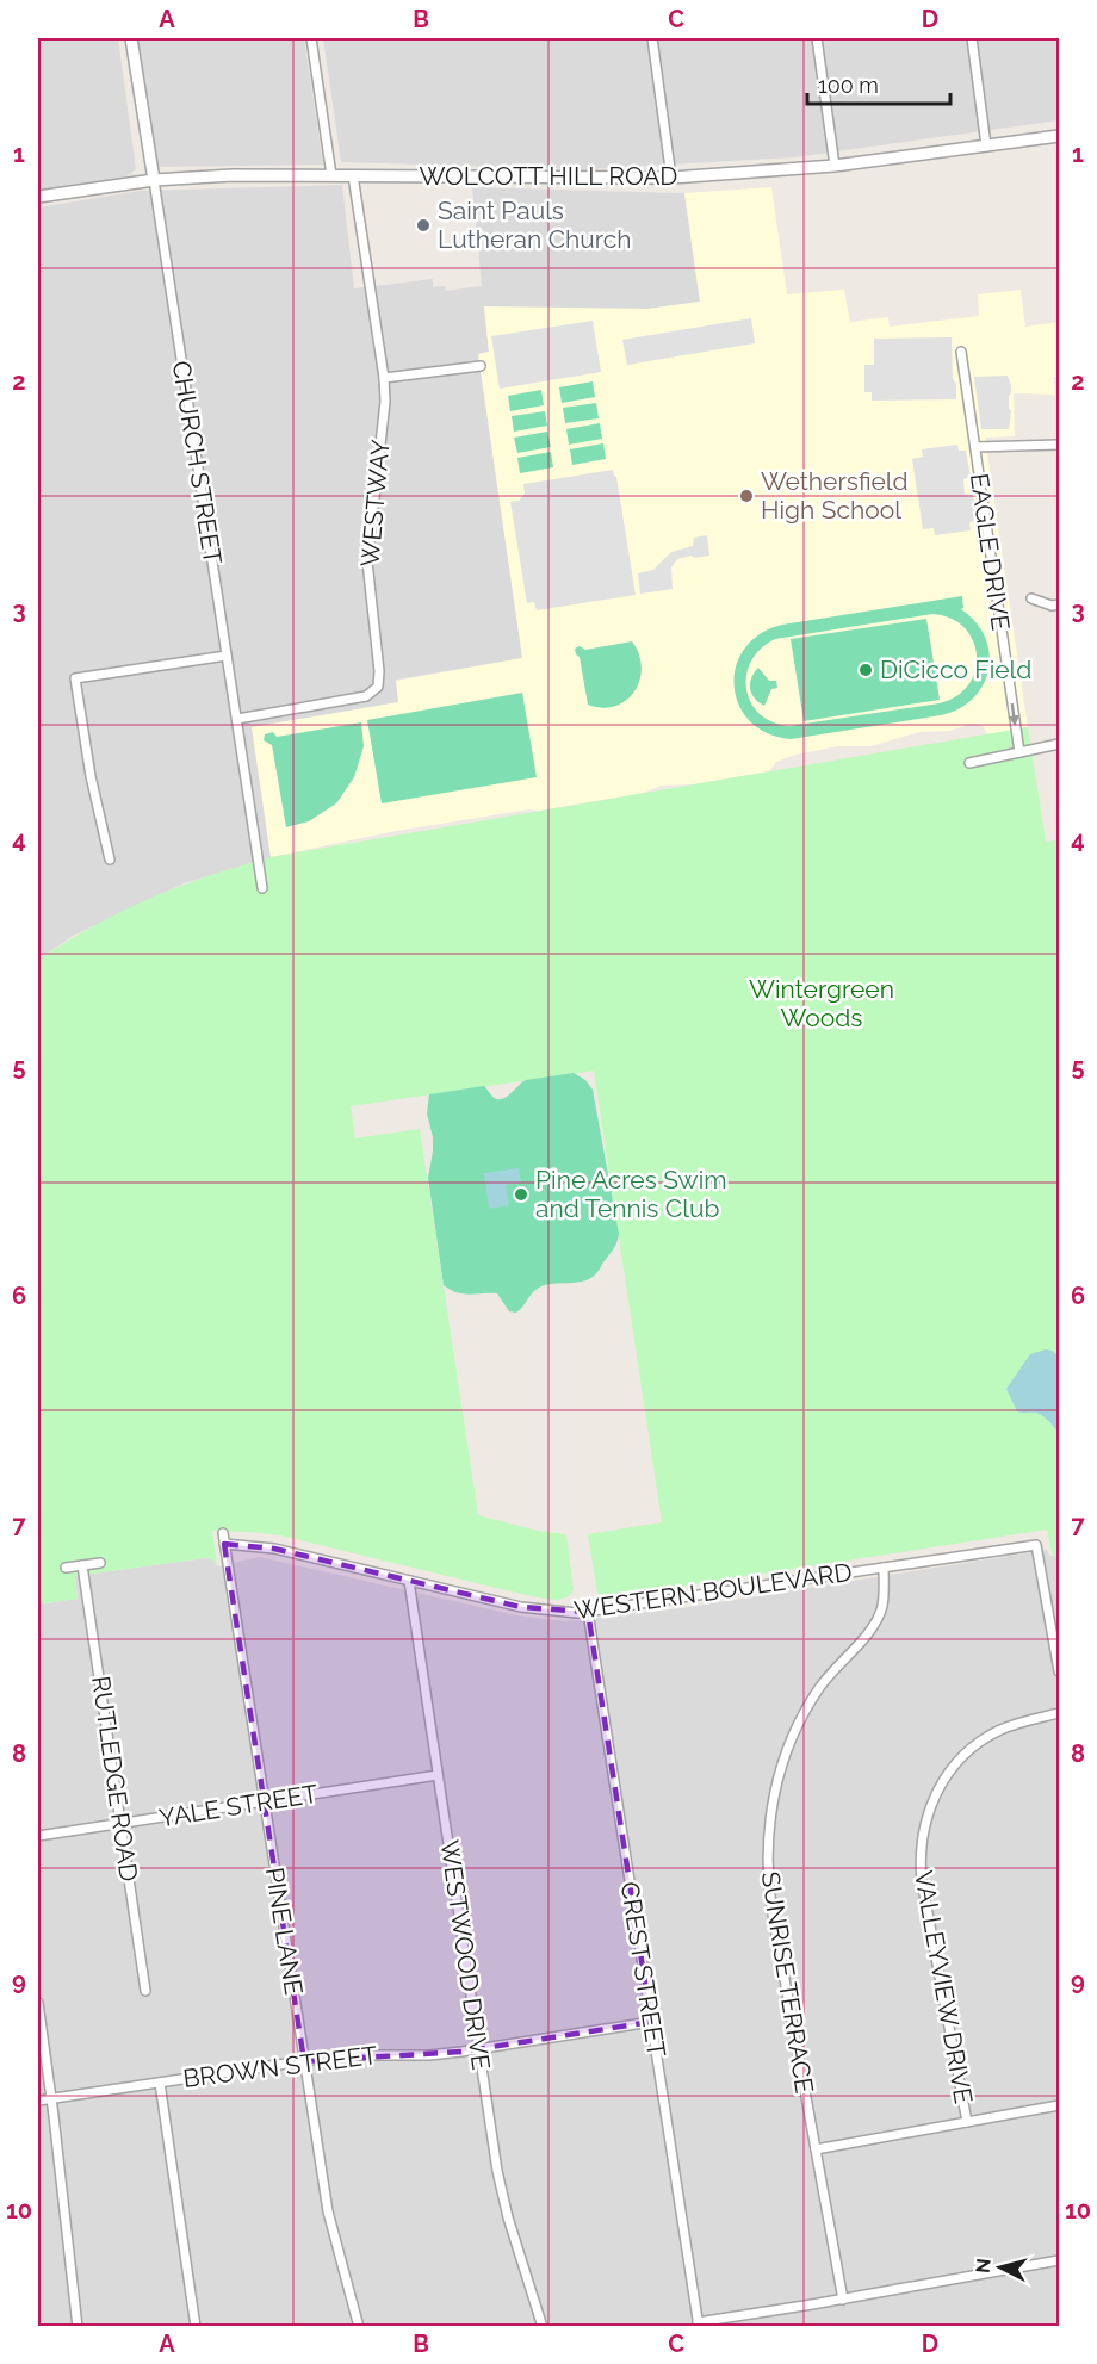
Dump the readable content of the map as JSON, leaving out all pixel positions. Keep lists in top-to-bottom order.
{
  "streets": {
    "street": [
      "WOLCOTT HILL ROAD",
      "CHURCH STREET",
      "WESTWAY",
      "EAGLE DRIVE",
      "WESTERN BOULEVARD",
      "RUTLEDGE ROAD",
      "YALE STREET",
      "PINE LANE",
      "WESTWOOD DRIVE",
      "CREST STREET",
      "SUNRISE TERRACE",
      "VALLEYVIEW DRIVE",
      "BROWN STREET"
    ]
  },
  "crossings": [
    ["WOLCOTT HILL ROAD", "CHURCH STREET"],
    ["WOLCOTT HILL ROAD", "WESTWAY"],
    ["CHURCH STREET", "WESTWAY"],
    ["WESTERN BOULEVARD", "PINE LANE"],
    ["WESTERN BOULEVARD", "WESTWOOD DRIVE"],
    ["WESTERN BOULEVARD", "CREST STREET"],
    ["WESTERN BOULEVARD", "SUNRISE TERRACE"],
    ["RUTLEDGE ROAD", "YALE STREET"],
    ["YALE STREET", "PINE LANE"],
    ["YALE STREET", "WESTWOOD DRIVE"],
    ["PINE LANE", "BROWN STREET"],
    ["WESTWOOD DRIVE", "BROWN STREET"],
    ["CREST STREET", "BROWN STREET"]
  ],
  "one_way": ["EAGLE DRIVE"],
  "parks": ["Wintergreen Woods"],
  "places": [
    "Saint Pauls Lutheran Church",
    "Wethersfield High School",
    "DiCicco Field",
    "Pine Acres Swim and Tennis Club"
  ],
  "scale_bar": "100 m",
  "north": "left",
  "grid": {
    "columns": [
      "A",
      "B",
      "C",
      "D"
    ],
    "rows": [
      "1",
      "2",
      "3",
      "4",
      "5",
      "6",
      "7",
      "8",
      "9",
      "10"
    ]
  }
}
